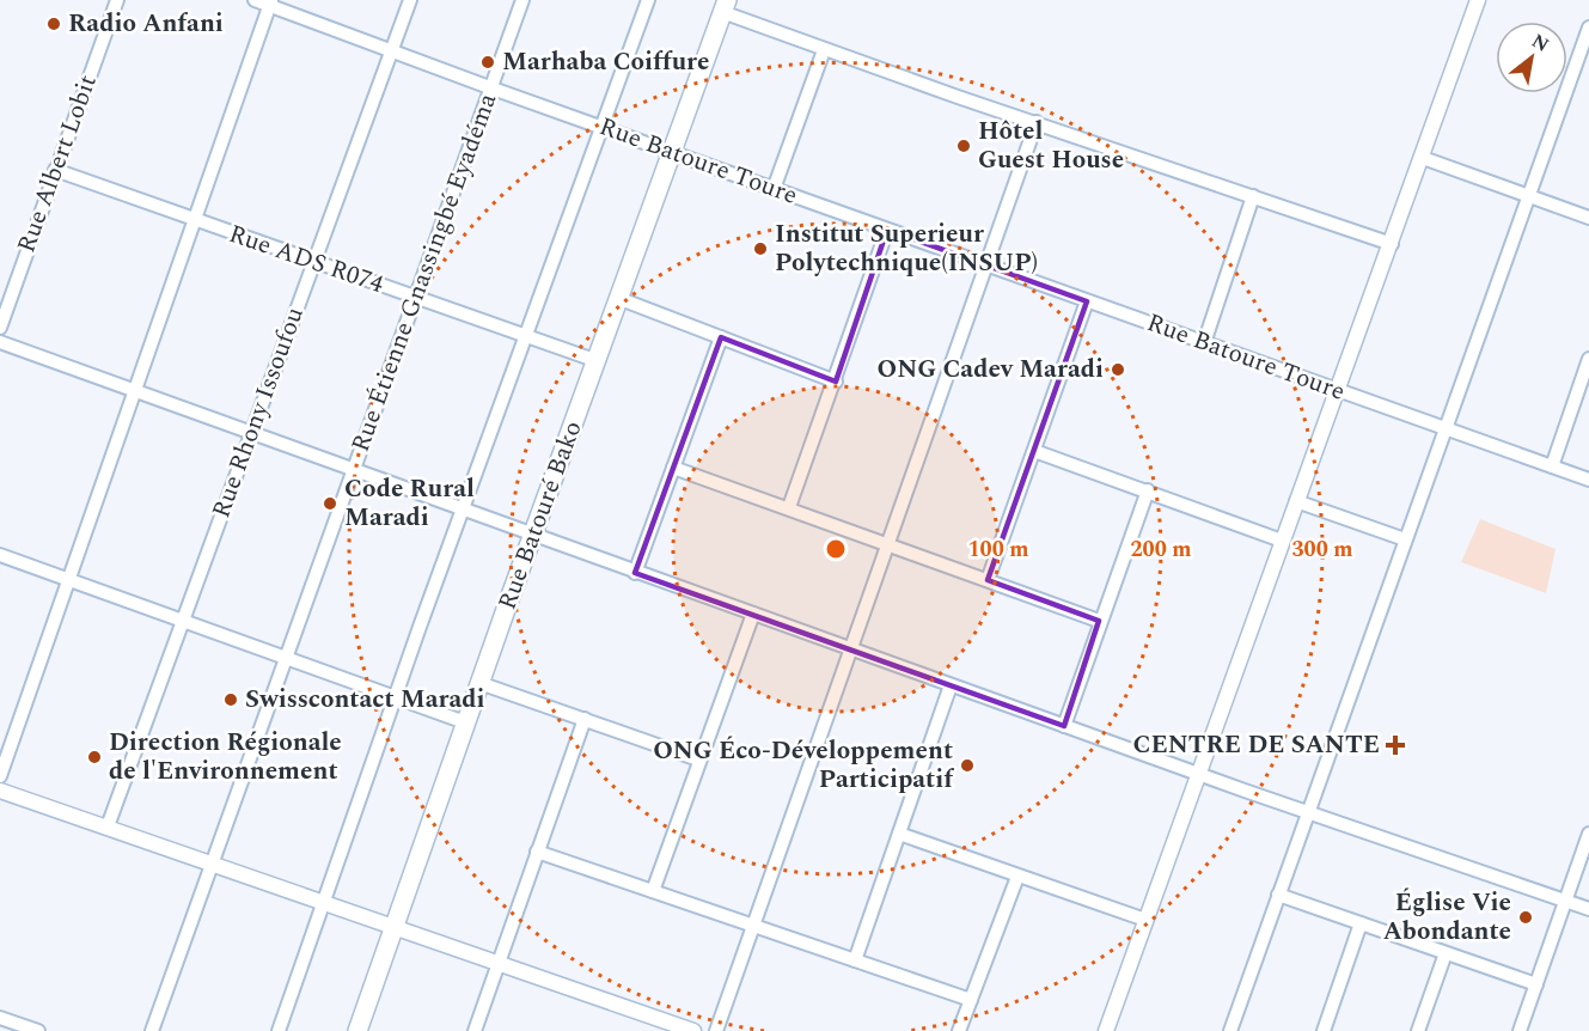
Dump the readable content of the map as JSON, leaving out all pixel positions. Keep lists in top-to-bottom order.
{
  "streets": {
    "main road": ["Rue Batouré Bako"],
    "street": [
      "Rue Batoure Toure",
      "Rue Albert Lobit",
      "Rue ADS R074",
      "Rue Étienne Gnassingbé Eyadéma",
      "Rue Rhony Issoufou"
    ]
  },
  "crossings": [
    ["Rue Batoure Toure", "Rue Étienne Gnassingbé Eyadéma"],
    ["Rue Batoure Toure", "Rue Rhony Issoufou"],
    ["Rue Batoure Toure", "Rue Batouré Bako"],
    ["Rue Albert Lobit", "Rue ADS R074"],
    ["Rue ADS R074", "Rue Étienne Gnassingbé Eyadéma"],
    ["Rue ADS R074", "Rue Rhony Issoufou"],
    ["Rue ADS R074", "Rue Batouré Bako"]
  ],
  "places": {
    "other": [
      "Radio Anfani",
      "Marhaba Coiffure",
      "Hôtel Guest House",
      "Institut Superieur Polytechnique(INSUP)",
      "ONG Cadev Maradi",
      "Code Rural Maradi",
      "Swisscontact Maradi",
      "Direction Régionale de l'Environnement",
      "ONG Éco-Développement Participatif",
      "Église Vie Abondante"
    ],
    "health": ["CENTRE DE SANTE"]
  },
  "north": "top right",
  "rings": ["100 m", "200 m", "300 m"]
}
